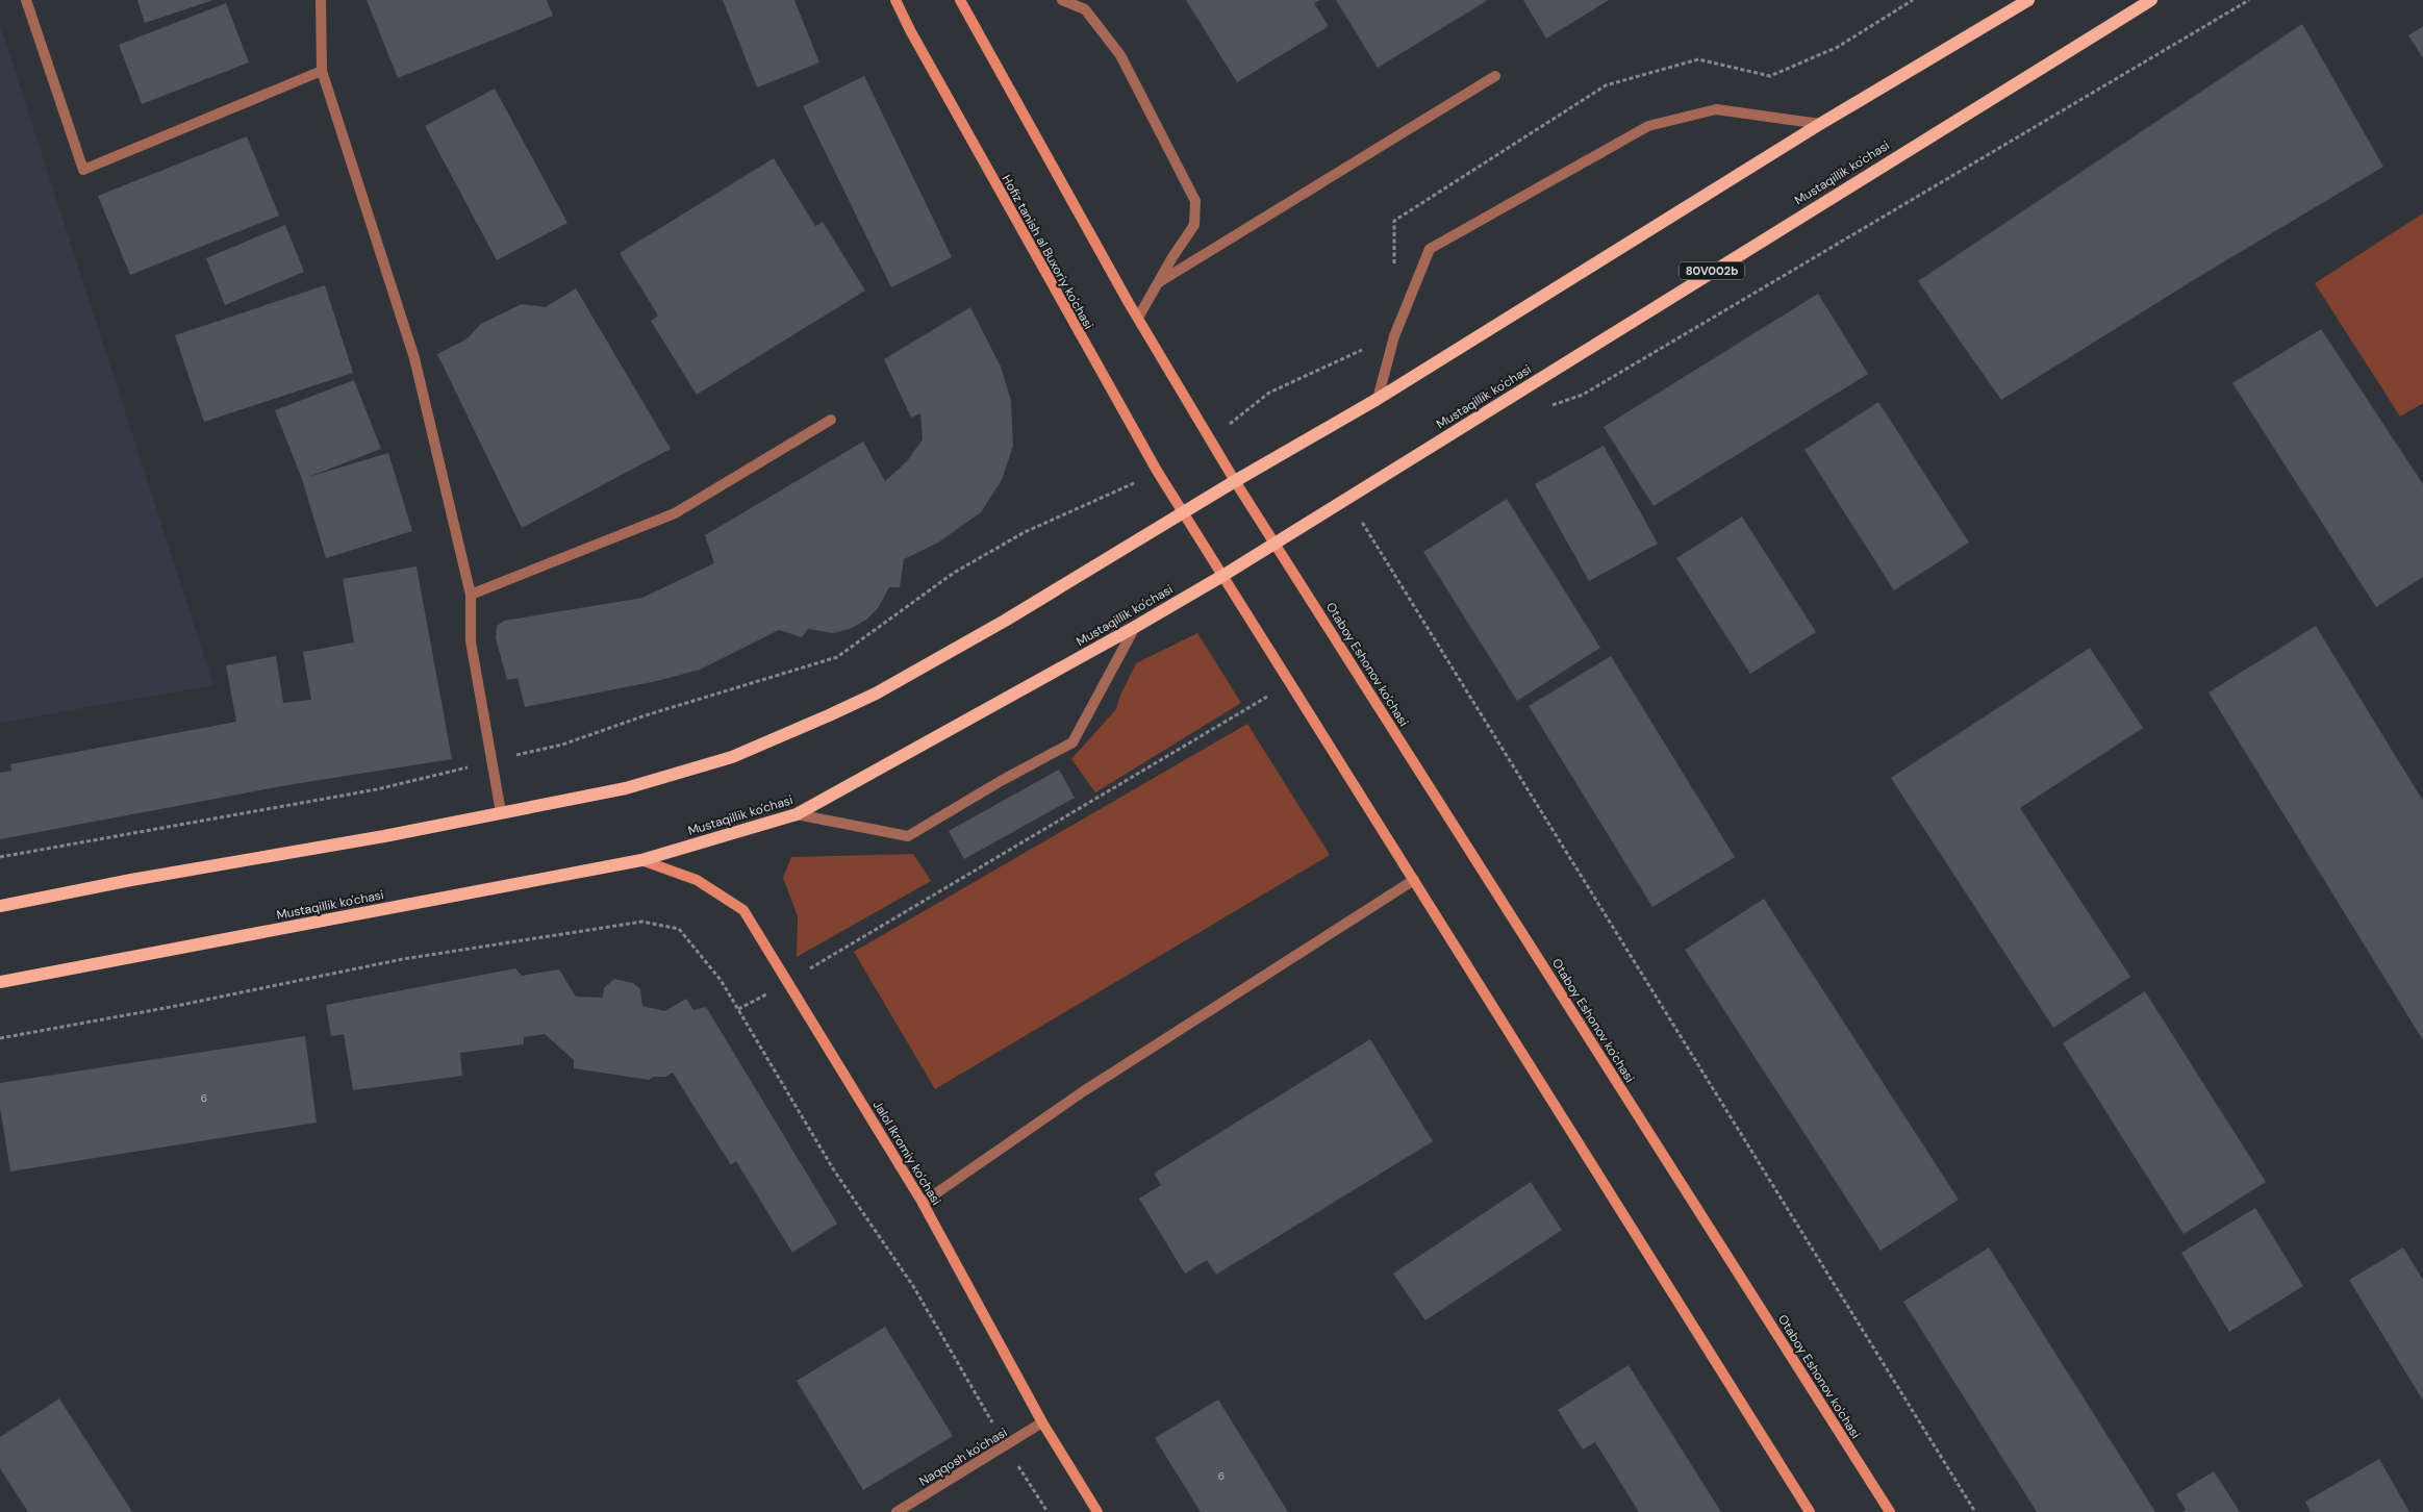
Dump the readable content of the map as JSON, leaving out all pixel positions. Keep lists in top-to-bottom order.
{
  "streets": {
    "main road": ["Mustaqillik ko'chasi", "80V002b"],
    "street": [
      "Hofiz tanish al Buxoriy ko'chasi",
      "Otaboy Eshonov ko'chasi",
      "Jalol Ikromiy ko'chasi",
      "Naqqosh ko'chasi"
    ]
  },
  "crossings": [
    ["Mustaqillik ko'chasi", "Hofiz tanish al Buxoriy ko'chasi"],
    ["Mustaqillik ko'chasi", "Otaboy Eshonov ko'chasi"],
    ["Mustaqillik ko'chasi", "Jalol Ikromiy ko'chasi"],
    ["Jalol Ikromiy ko'chasi", "Naqqosh ko'chasi"]
  ],
  "house_numbers": ["6", "6"]
}
